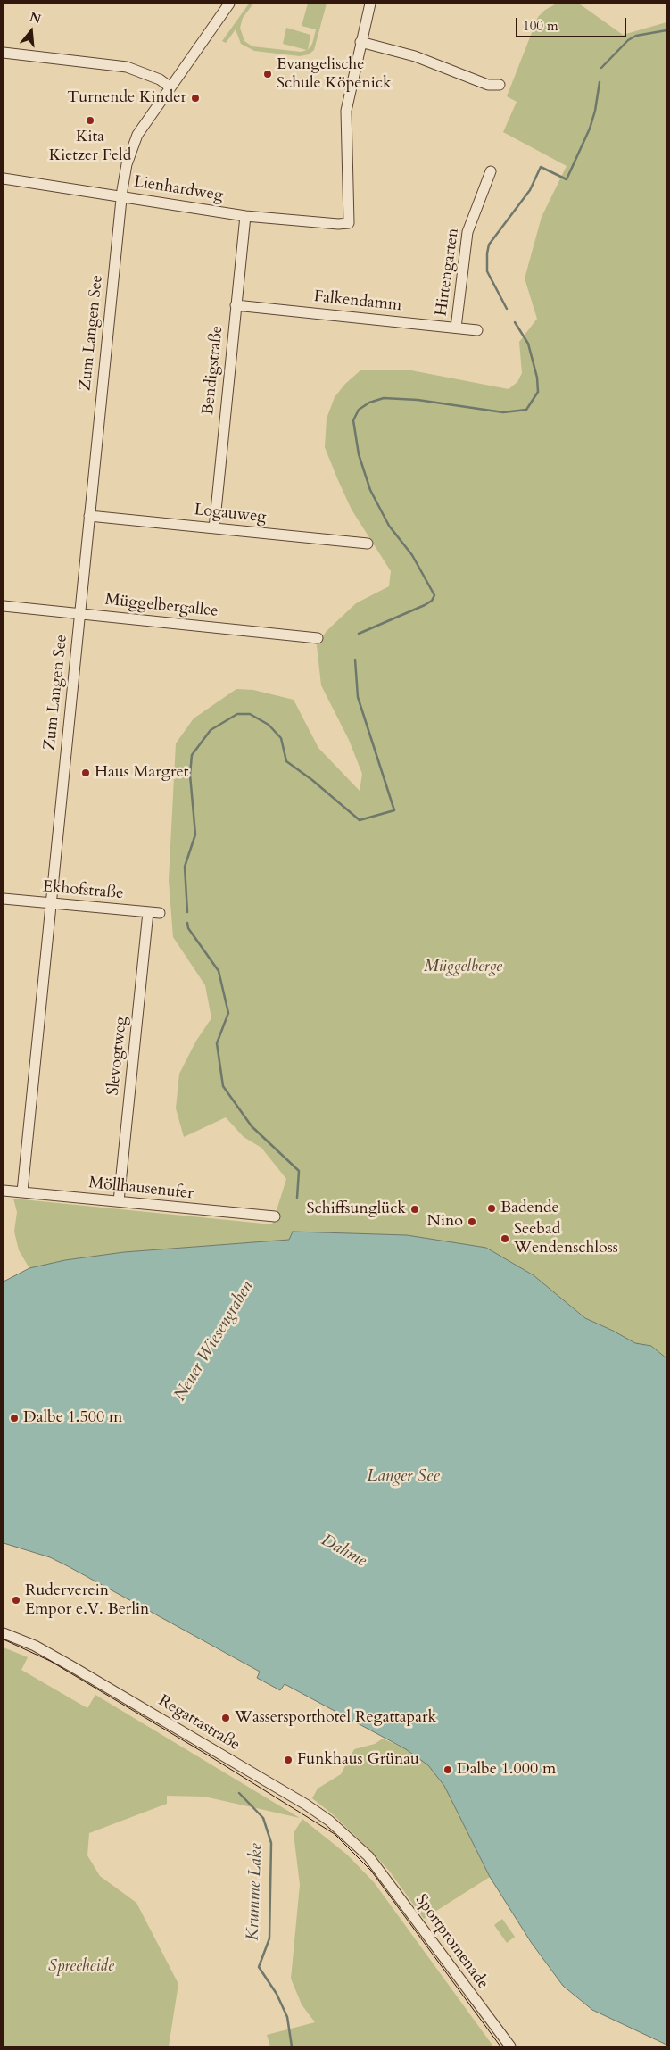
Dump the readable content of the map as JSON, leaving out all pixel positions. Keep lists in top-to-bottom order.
{
  "streets": {
    "street": [
      "Lienhardweg",
      "Hirtengarten",
      "Falkendamm",
      "Zum Langen See",
      "Bendigstraße",
      "Logauweg",
      "Müggelbergallee",
      "Ekhofstraße",
      "Slevogtweg",
      "Möllhausenufer",
      "Regattastraße",
      "Sportpromenade"
    ]
  },
  "crossings": [
    ["Lienhardweg", "Zum Langen See"],
    ["Lienhardweg", "Bendigstraße"],
    ["Hirtengarten", "Falkendamm"],
    ["Falkendamm", "Bendigstraße"],
    ["Zum Langen See", "Logauweg"],
    ["Zum Langen See", "Müggelbergallee"],
    ["Zum Langen See", "Ekhofstraße"],
    ["Zum Langen See", "Möllhausenufer"],
    ["Bendigstraße", "Logauweg"],
    ["Ekhofstraße", "Slevogtweg"],
    ["Slevogtweg", "Möllhausenufer"],
    ["Regattastraße", "Sportpromenade"]
  ],
  "water": [
    "Neuer Wiesengraben",
    "Langer See",
    "Dahme",
    "Krumme Lake"
  ],
  "parks": ["Müggelberge", "Spreeheide"],
  "places": [
    "Evangelische Schule Köpenick",
    "Turnende Kinder",
    "Kita Kietzer Feld",
    "Haus Margret",
    "Badende",
    "Schiffsunglück",
    "Nino",
    "Seebad Wendenschloss",
    "Dalbe 1.500 m",
    "Ruderverein Empor e.V. Berlin",
    "Wassersporthotel Regattapark",
    "Funkhaus Grünau",
    "Dalbe 1.000 m"
  ],
  "scale_bar": "100 m",
  "north": "top"
}
